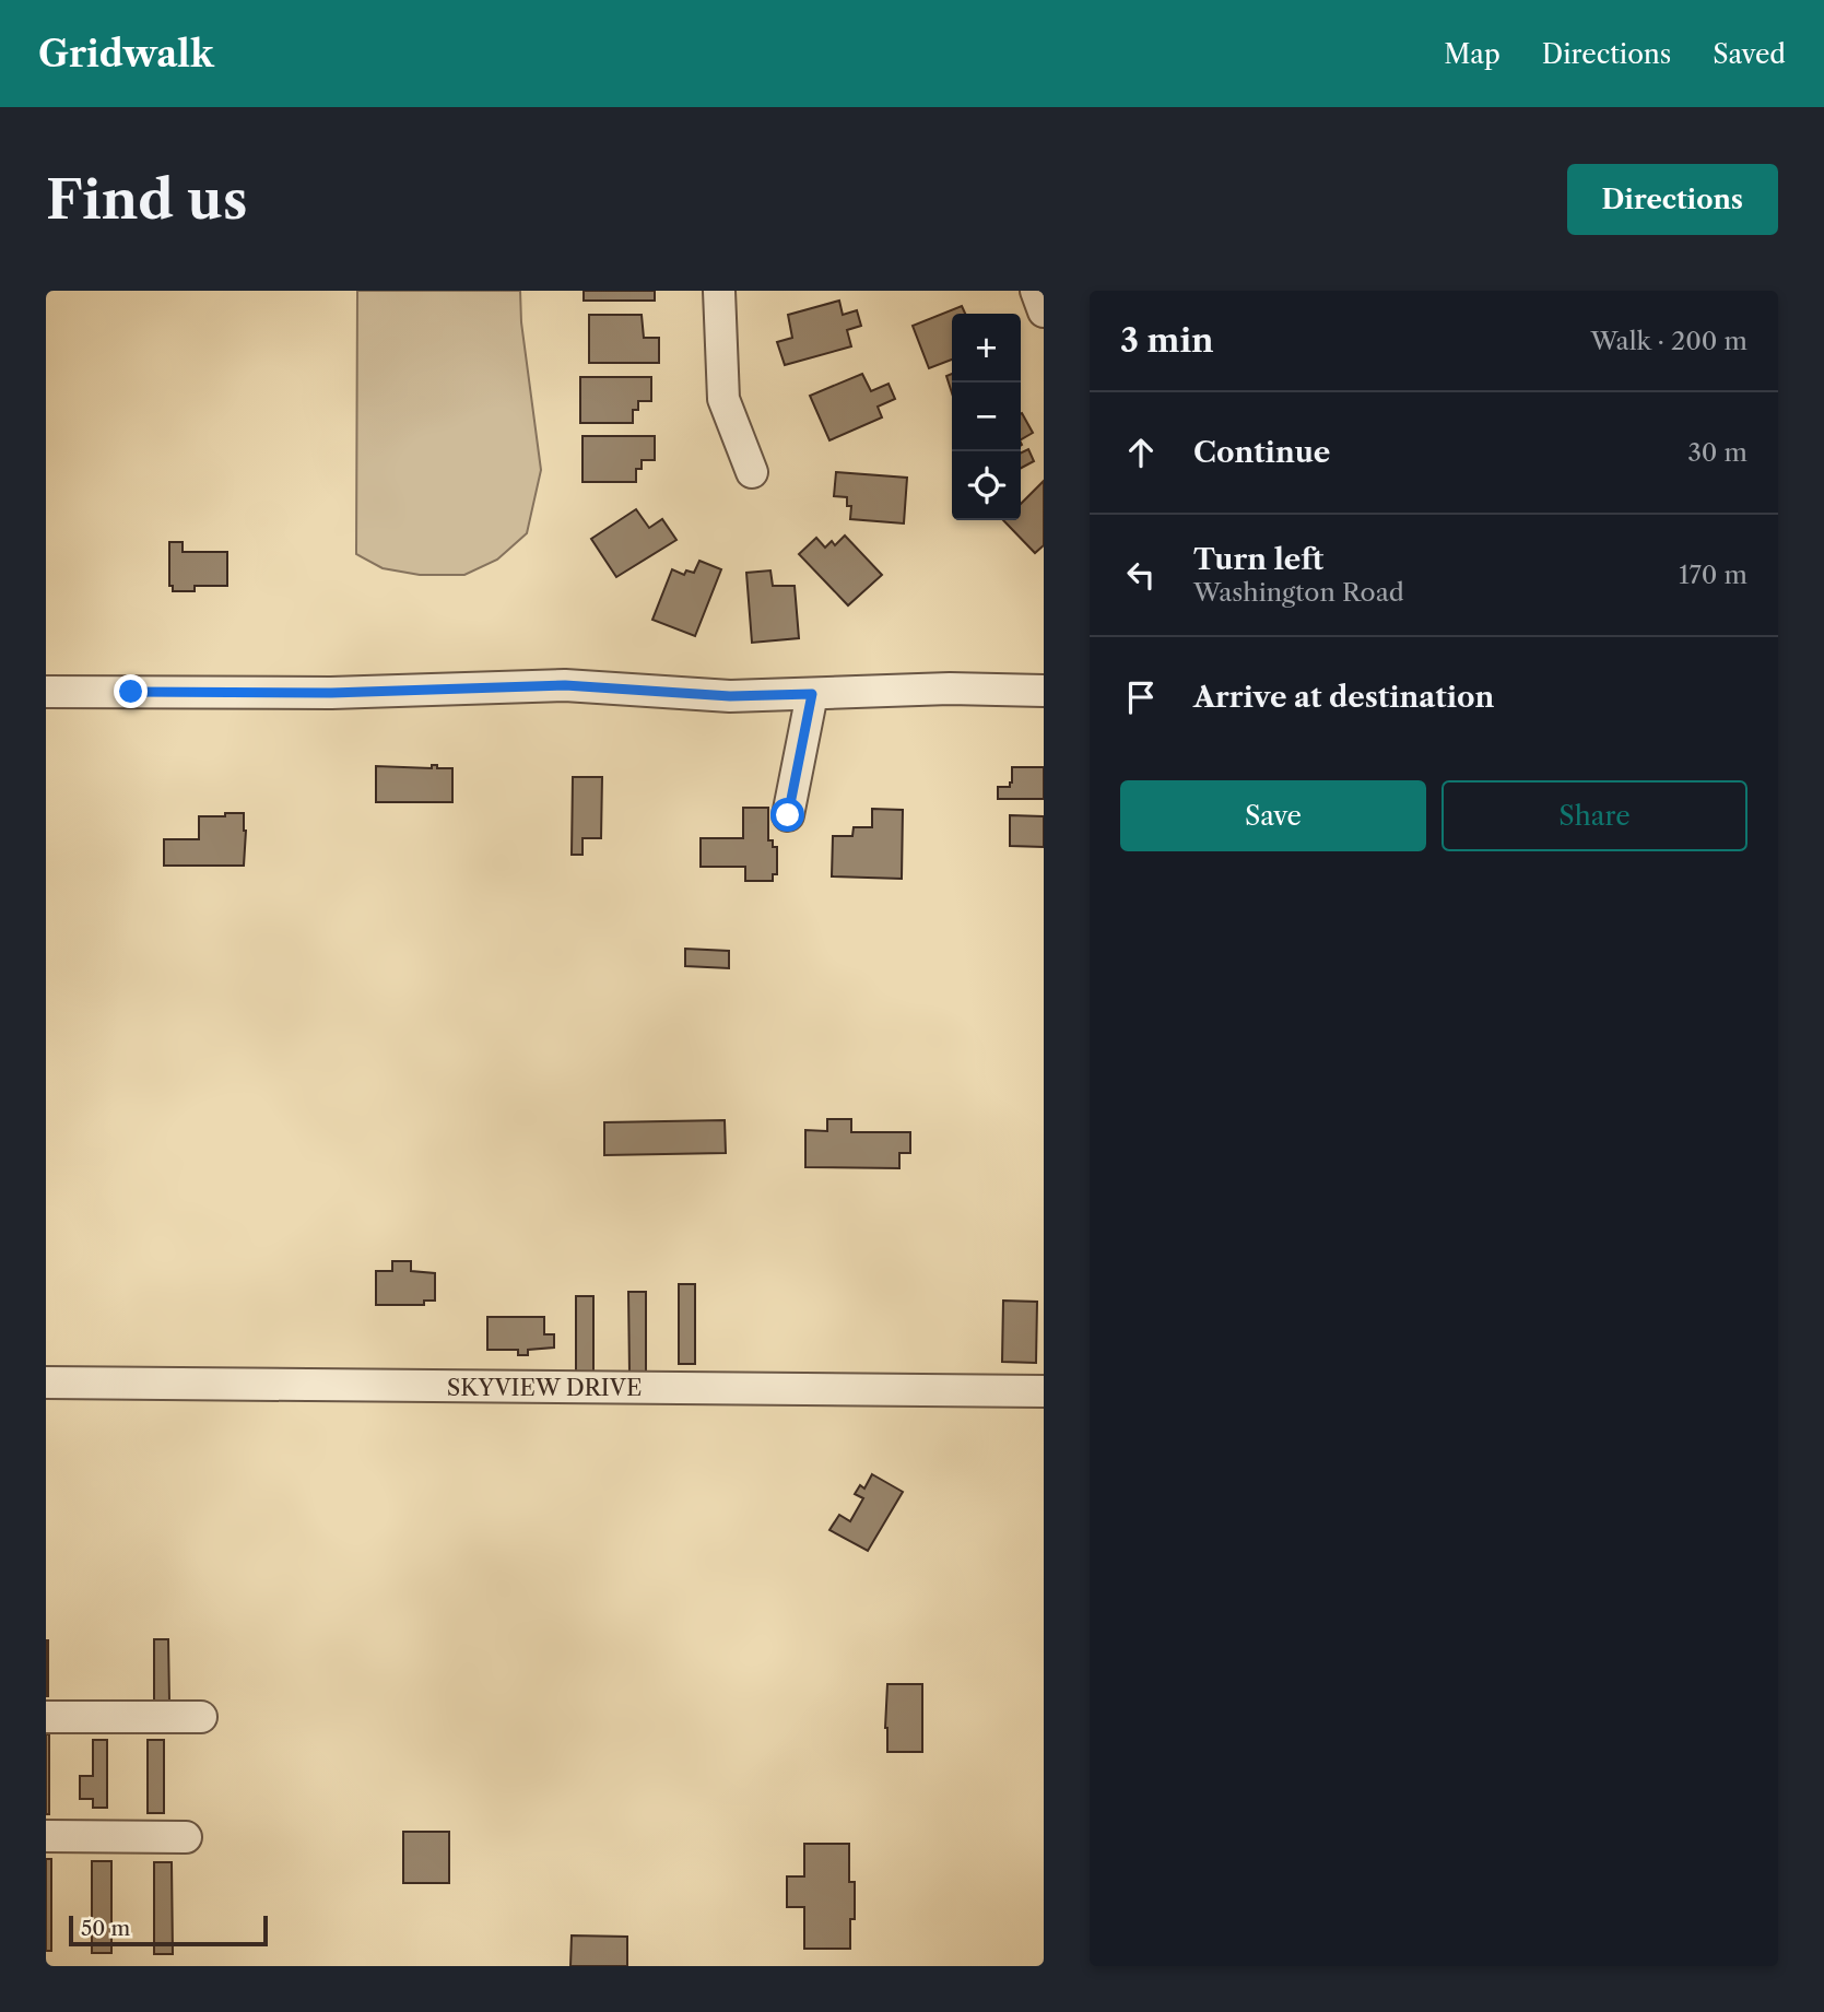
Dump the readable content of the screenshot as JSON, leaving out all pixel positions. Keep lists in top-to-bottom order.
{
  "streets": {
    "street": ["SKYVIEW DRIVE"]
  },
  "scale_bar": "50 m",
  "page": {
    "header": "Gridwalk",
    "nav": ["Map", "Directions", "Saved"],
    "buttons": [
      "Directions",
      ["Save", "Share"]
    ],
    "title": "Find us",
    "heading": ["3 min", "Walk · 200 m"],
    "map_buttons": ["+", "−"],
    "list": [
      ["Continue", "30 m"],
      ["Turn left", "Washington Road", "170 m"],
      "Arrive at destination"
    ],
    "scale": "50 m"
  }
}
